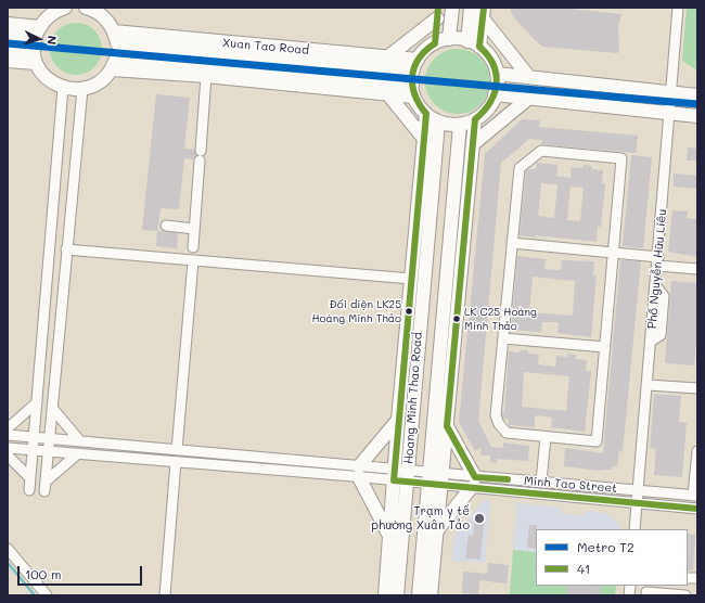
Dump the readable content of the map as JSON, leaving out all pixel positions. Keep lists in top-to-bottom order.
{
  "streets": {
    "main road": ["Xuan Tao Road", "Hoang Minh Thao Road"],
    "street": ["Phố Nguyễn Hữu Liêu", "Minh Tao Street"]
  },
  "crossings": [
    ["Xuan Tao Road", "Hoang Minh Thao Road"],
    ["Phố Nguyễn Hữu Liêu", "Minh Tao Street"],
    ["Hoang Minh Thao Road", "Minh Tao Street"]
  ],
  "places": ["Đối diện LK25 Hoàng Minh Thảo", "LK C25 Hoàng Minh Thảo", "Trạm y tế phường Xuân Tảo"],
  "lines": ["transit line 41", "metro line T2"],
  "legend": ["Metro T2", "41"],
  "scale_bar": "100 m",
  "north": "right"
}
